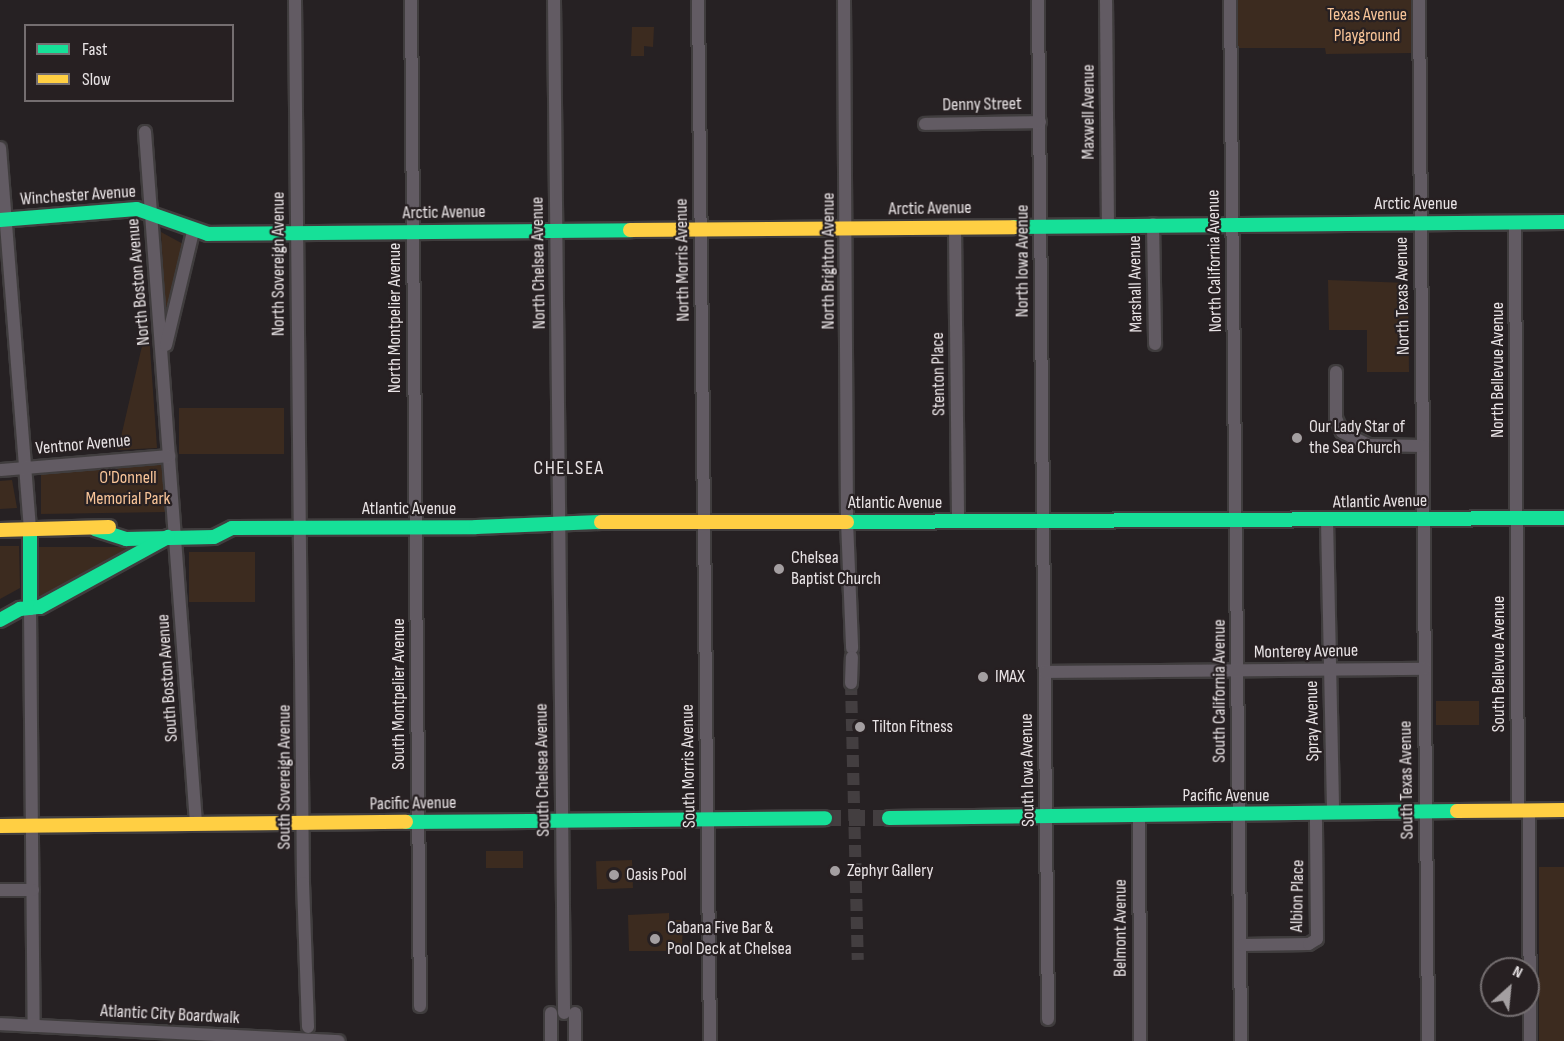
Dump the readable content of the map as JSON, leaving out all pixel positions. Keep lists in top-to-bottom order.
{
  "streets": {
    "main road": [
      "Winchester Avenue",
      "Arctic Avenue",
      "Atlantic Avenue",
      "Pacific Avenue"
    ],
    "street": [
      "Denny Street",
      "Maxwell Avenue",
      "North Morris Avenue",
      "North Brighton Avenue",
      "North Iowa Avenue",
      "North California Avenue",
      "North Chelsea Avenue",
      "North Sovereign Avenue",
      "North Boston Avenue",
      "Marshall Avenue",
      "North Texas Avenue",
      "North Montpelier Avenue",
      "North Bellevue Avenue",
      "Stenton Place",
      "Ventnor Avenue",
      "Monterey Avenue",
      "South Bellevue Avenue",
      "South Boston Avenue",
      "South California Avenue",
      "South Montpelier Avenue",
      "Spray Avenue",
      "South Morris Avenue",
      "South Chelsea Avenue",
      "South Iowa Avenue",
      "South Sovereign Avenue",
      "South Texas Avenue",
      "Albion Place",
      "Belmont Avenue",
      "Atlantic City Boardwalk"
    ]
  },
  "crossings": [
    ["Denny Street", "North Iowa Avenue"],
    ["Maxwell Avenue", "Arctic Avenue"],
    ["Winchester Avenue", "Arctic Avenue"],
    ["Winchester Avenue", "North Sovereign Avenue"],
    ["Winchester Avenue", "North Boston Avenue"],
    ["Arctic Avenue", "North Morris Avenue"],
    ["Arctic Avenue", "North Brighton Avenue"],
    ["Arctic Avenue", "North Iowa Avenue"],
    ["Arctic Avenue", "North California Avenue"],
    ["Arctic Avenue", "North Chelsea Avenue"],
    ["Arctic Avenue", "North Sovereign Avenue"],
    ["Arctic Avenue", "Marshall Avenue"],
    ["Arctic Avenue", "North Texas Avenue"],
    ["Arctic Avenue", "North Montpelier Avenue"],
    ["Arctic Avenue", "North Bellevue Avenue"],
    ["Arctic Avenue", "Stenton Place"],
    ["North Morris Avenue", "Atlantic Avenue"],
    ["North Morris Avenue", "South Morris Avenue"],
    ["North Brighton Avenue", "Atlantic Avenue"],
    ["North Iowa Avenue", "Atlantic Avenue"],
    ["North Iowa Avenue", "South Iowa Avenue"],
    ["North California Avenue", "Atlantic Avenue"],
    ["North California Avenue", "South California Avenue"],
    ["North Chelsea Avenue", "Atlantic Avenue"],
    ["North Chelsea Avenue", "South Chelsea Avenue"],
    ["North Sovereign Avenue", "Atlantic Avenue"],
    ["North Sovereign Avenue", "South Sovereign Avenue"],
    ["North Boston Avenue", "Ventnor Avenue"],
    ["North Boston Avenue", "Atlantic Avenue"],
    ["North Boston Avenue", "South Boston Avenue"],
    ["North Texas Avenue", "Atlantic Avenue"],
    ["North Texas Avenue", "South Texas Avenue"],
    ["North Montpelier Avenue", "Atlantic Avenue"],
    ["North Montpelier Avenue", "South Montpelier Avenue"],
    ["North Bellevue Avenue", "Atlantic Avenue"],
    ["North Bellevue Avenue", "South Bellevue Avenue"],
    ["Stenton Place", "Atlantic Avenue"],
    ["Atlantic Avenue", "South Bellevue Avenue"],
    ["Atlantic Avenue", "South Boston Avenue"],
    ["Atlantic Avenue", "South California Avenue"],
    ["Atlantic Avenue", "South Montpelier Avenue"],
    ["Atlantic Avenue", "Spray Avenue"],
    ["Atlantic Avenue", "South Morris Avenue"],
    ["Atlantic Avenue", "South Chelsea Avenue"],
    ["Atlantic Avenue", "South Iowa Avenue"],
    ["Atlantic Avenue", "South Sovereign Avenue"],
    ["Atlantic Avenue", "South Texas Avenue"],
    ["Monterey Avenue", "South California Avenue"],
    ["Monterey Avenue", "Spray Avenue"],
    ["Monterey Avenue", "South Iowa Avenue"],
    ["Monterey Avenue", "South Texas Avenue"],
    ["South Bellevue Avenue", "Pacific Avenue"],
    ["South Boston Avenue", "Pacific Avenue"],
    ["South California Avenue", "Pacific Avenue"],
    ["South California Avenue", "Albion Place"],
    ["South Montpelier Avenue", "Pacific Avenue"],
    ["Spray Avenue", "Pacific Avenue"],
    ["South Morris Avenue", "Pacific Avenue"],
    ["South Chelsea Avenue", "Pacific Avenue"],
    ["South Iowa Avenue", "Pacific Avenue"],
    ["South Sovereign Avenue", "Pacific Avenue"],
    ["South Texas Avenue", "Pacific Avenue"],
    ["Pacific Avenue", "Albion Place"],
    ["Pacific Avenue", "Belmont Avenue"]
  ],
  "districts": ["CHELSEA"],
  "parks": ["Texas Avenue Playground", "O'Donnell Memorial Park"],
  "places": [
    "Our Lady Star of the Sea Church",
    "Chelsea Baptist Church",
    "IMAX",
    "Tilton Fitness",
    "Zephyr Gallery",
    "Oasis Pool",
    "Cabana Five Bar & Pool Deck at Chelsea"
  ],
  "legend": ["Fast", "Slow"],
  "north": "top right"
}
